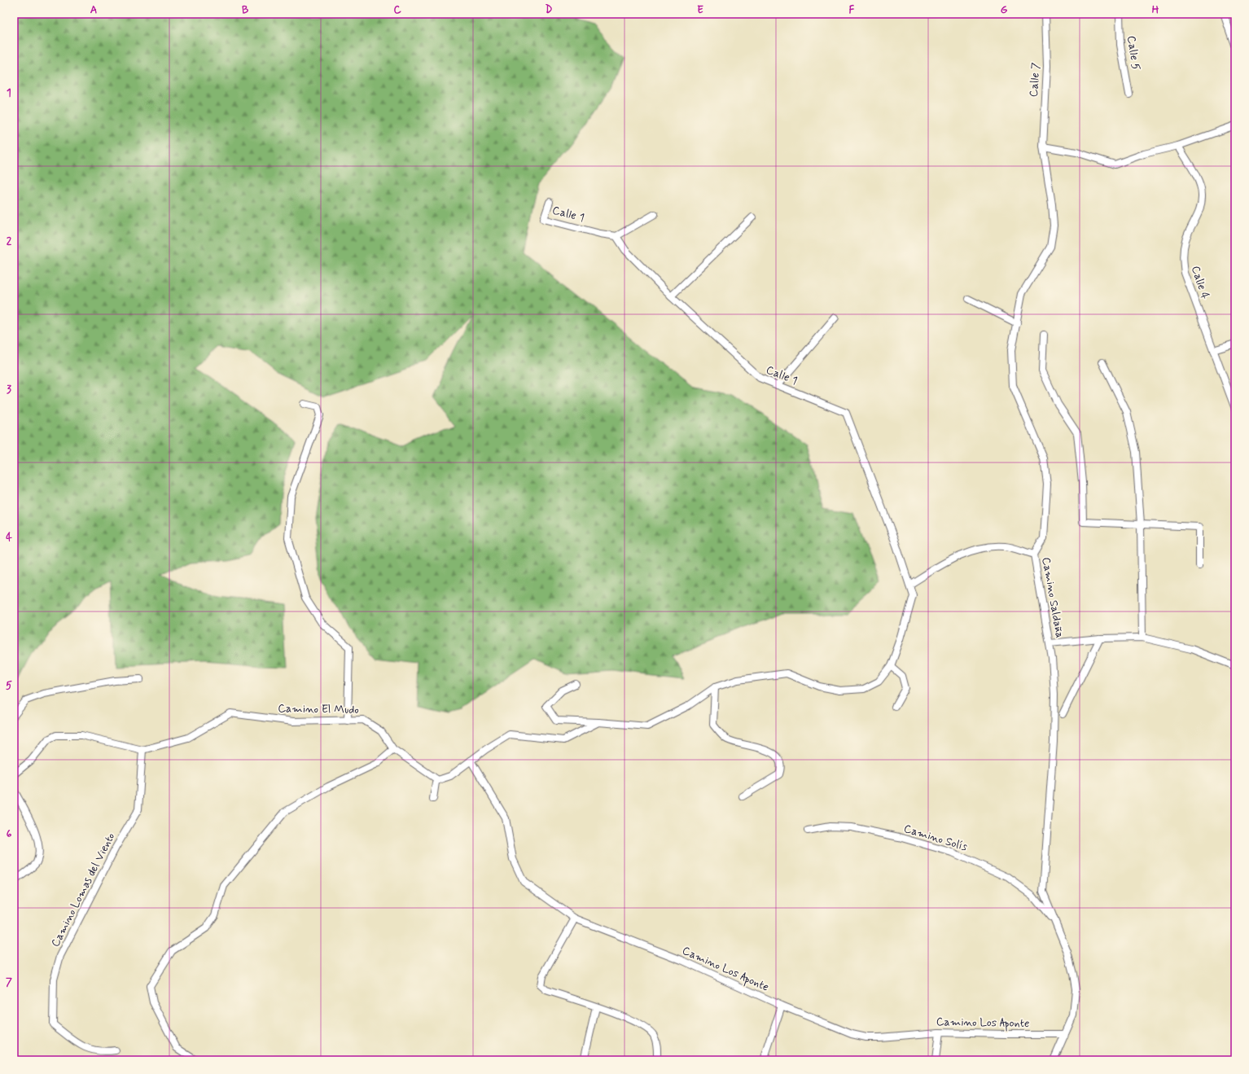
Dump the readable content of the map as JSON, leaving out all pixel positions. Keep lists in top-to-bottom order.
{
  "streets": {
    "street": [
      "Calle 5",
      "Calle 7",
      "Calle 1",
      "Calle 4",
      "Camino Saldaña",
      "Camino El Mudo",
      "Camino Solís",
      "Camino Lomas del Viento",
      "Camino Los Aponte"
    ]
  },
  "crossings": [
    ["Calle 7", "Camino Saldaña"],
    ["Camino Saldaña", "Camino Solís"],
    ["Camino Saldaña", "Camino Los Aponte"],
    ["Camino El Mudo", "Camino Lomas del Viento"]
  ],
  "grid": {
    "columns": [
      "A",
      "B",
      "C",
      "D",
      "E",
      "F",
      "G",
      "H"
    ],
    "rows": [
      "1",
      "2",
      "3",
      "4",
      "5",
      "6",
      "7"
    ]
  }
}
